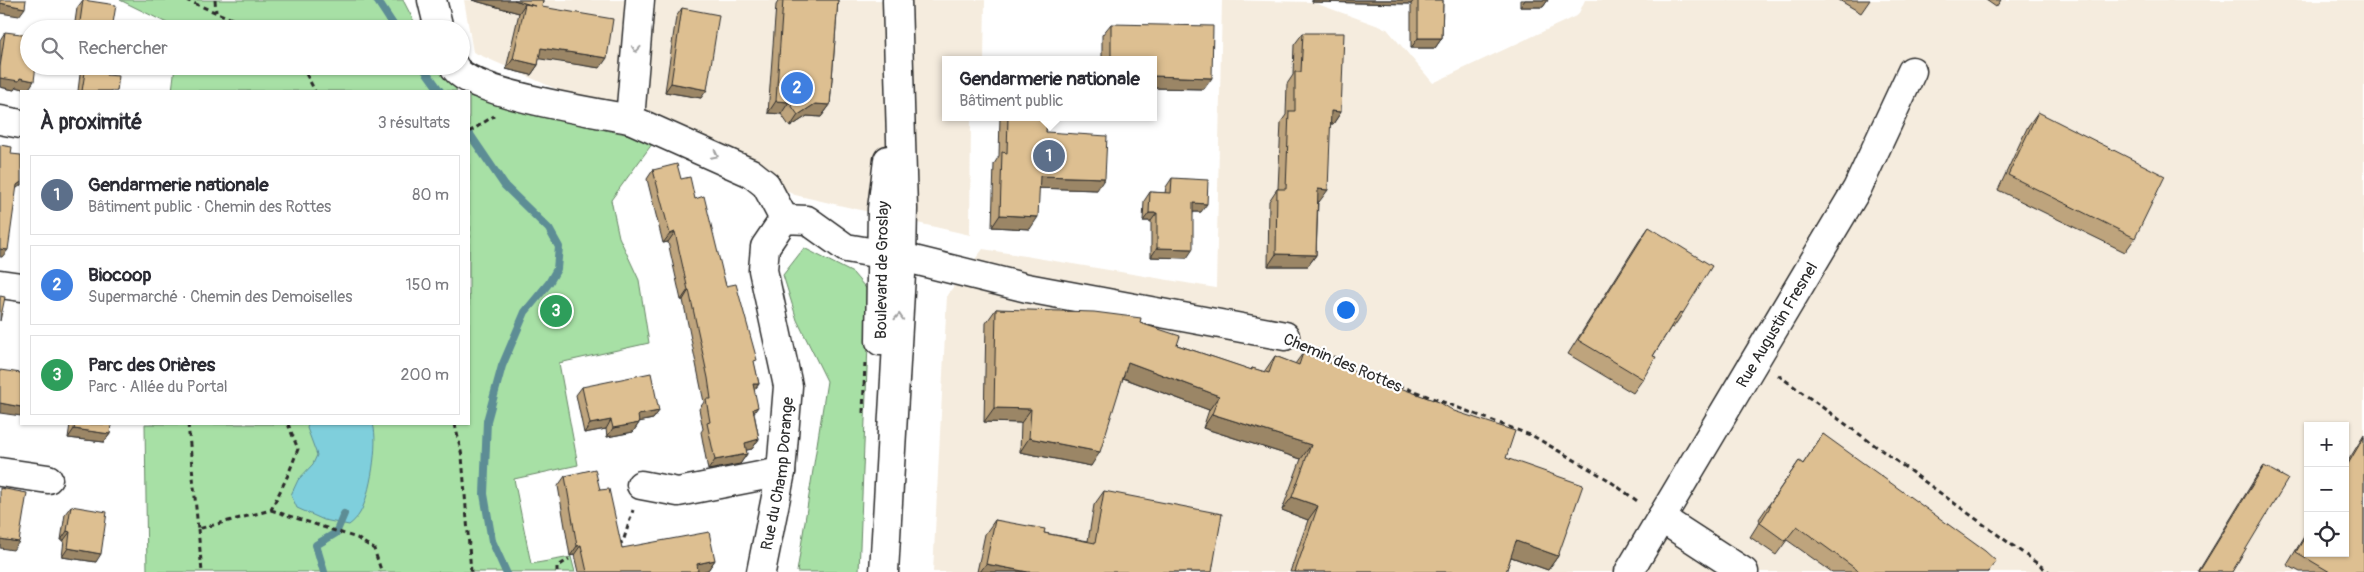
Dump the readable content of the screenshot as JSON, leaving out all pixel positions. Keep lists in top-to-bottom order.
{
  "streets": {
    "street": [
      "Boulevard de Groslay",
      "Rue Augustin Fresnel",
      "Chemin des Rottes",
      "Rue du Champ Dorange"
    ]
  },
  "crossings": [
    ["Boulevard de Groslay", "Chemin des Rottes"],
    ["Rue Augustin Fresnel", "Chemin des Rottes"]
  ],
  "page": {
    "search": "Rechercher",
    "popup": ["Gendarmerie nationale", "Bâtiment public"],
    "pins": ["2", "1", "3"],
    "heading": ["À proximité", "3 résultats"],
    "list": [
      {
        "mark": "1",
        "name": "Gendarmerie nationale",
        "note": "Bâtiment public · Chemin des Rottes",
        "value": "80 m"
      },
      {
        "mark": "2",
        "name": "Biocoop",
        "note": "Supermarché · Chemin des Demoiselles",
        "value": "150 m"
      },
      {
        "mark": "3",
        "name": "Parc des Orières",
        "note": "Parc · Allée du Portal",
        "value": "200 m"
      }
    ],
    "map_buttons": ["+", "−"]
  }
}
